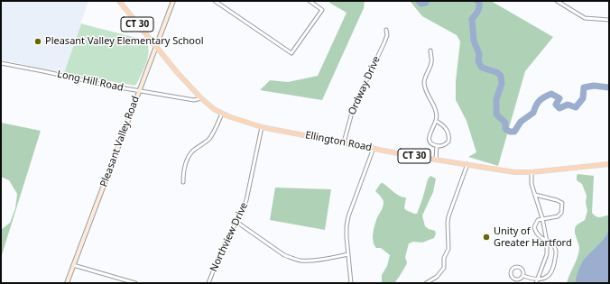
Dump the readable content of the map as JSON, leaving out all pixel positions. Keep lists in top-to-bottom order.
{
  "streets": {
    "main road": ["CT 30", "Pleasant Valley Road", "Ellington Road"],
    "street": ["Long Hill Road", "Ordway Drive", "Northview Drive"]
  },
  "crossings": [
    ["Long Hill Road", "Pleasant Valley Road"],
    ["Long Hill Road", "Ellington Road"],
    ["Ordway Drive", "Ellington Road"],
    ["Pleasant Valley Road", "Ellington Road"],
    ["Ellington Road", "Northview Drive"]
  ],
  "places": ["Pleasant Valley Elementary School", "Unity of Greater Hartford"]
}
